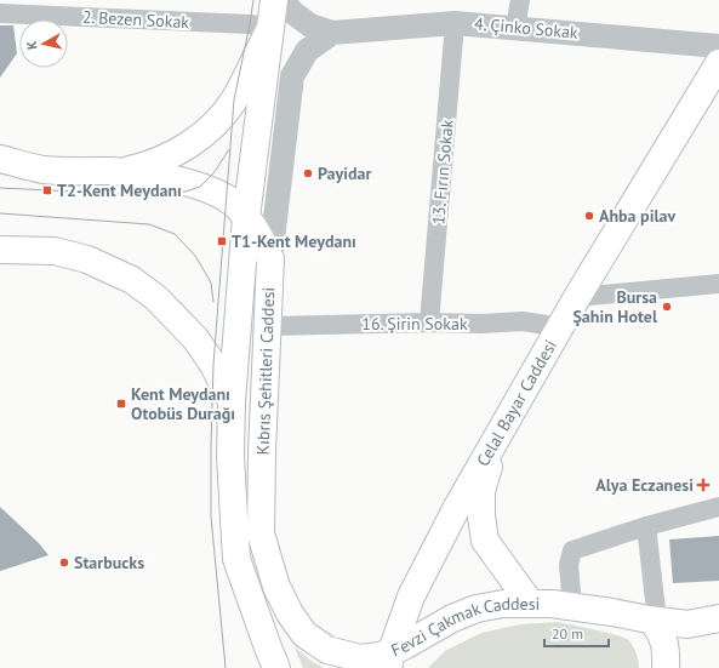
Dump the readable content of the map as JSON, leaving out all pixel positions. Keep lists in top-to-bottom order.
{
  "streets": {
    "main road": ["Kıbrıs Şehitleri Caddesi", "Celal Bayar Caddesi", "Fevzi Çakmak Caddesi"],
    "street": [
      "2. Bezen Sokak",
      "4. Çinko Sokak",
      "13. Fırın Sokak",
      "16. Şirin Sokak"
    ]
  },
  "crossings": [
    ["4. Çinko Sokak", "13. Fırın Sokak"],
    ["4. Çinko Sokak", "Kıbrıs Şehitleri Caddesi"],
    ["13. Fırın Sokak", "16. Şirin Sokak"],
    ["16. Şirin Sokak", "Kıbrıs Şehitleri Caddesi"],
    ["16. Şirin Sokak", "Celal Bayar Caddesi"],
    ["Kıbrıs Şehitleri Caddesi", "Celal Bayar Caddesi"],
    ["Kıbrıs Şehitleri Caddesi", "Fevzi Çakmak Caddesi"],
    ["Celal Bayar Caddesi", "Fevzi Çakmak Caddesi"]
  ],
  "places": {
    "other": [
      "Payidar",
      "Ahba pilav",
      "Bursa Şahin Hotel",
      "Starbucks"
    ],
    "transit": ["T2-Kent Meydanı", "T1-Kent Meydanı", "Kent Meydanı Otobüs Durağı"],
    "health": ["Alya Eczanesi"]
  },
  "scale_bar": "20 m",
  "north": "left"
}
